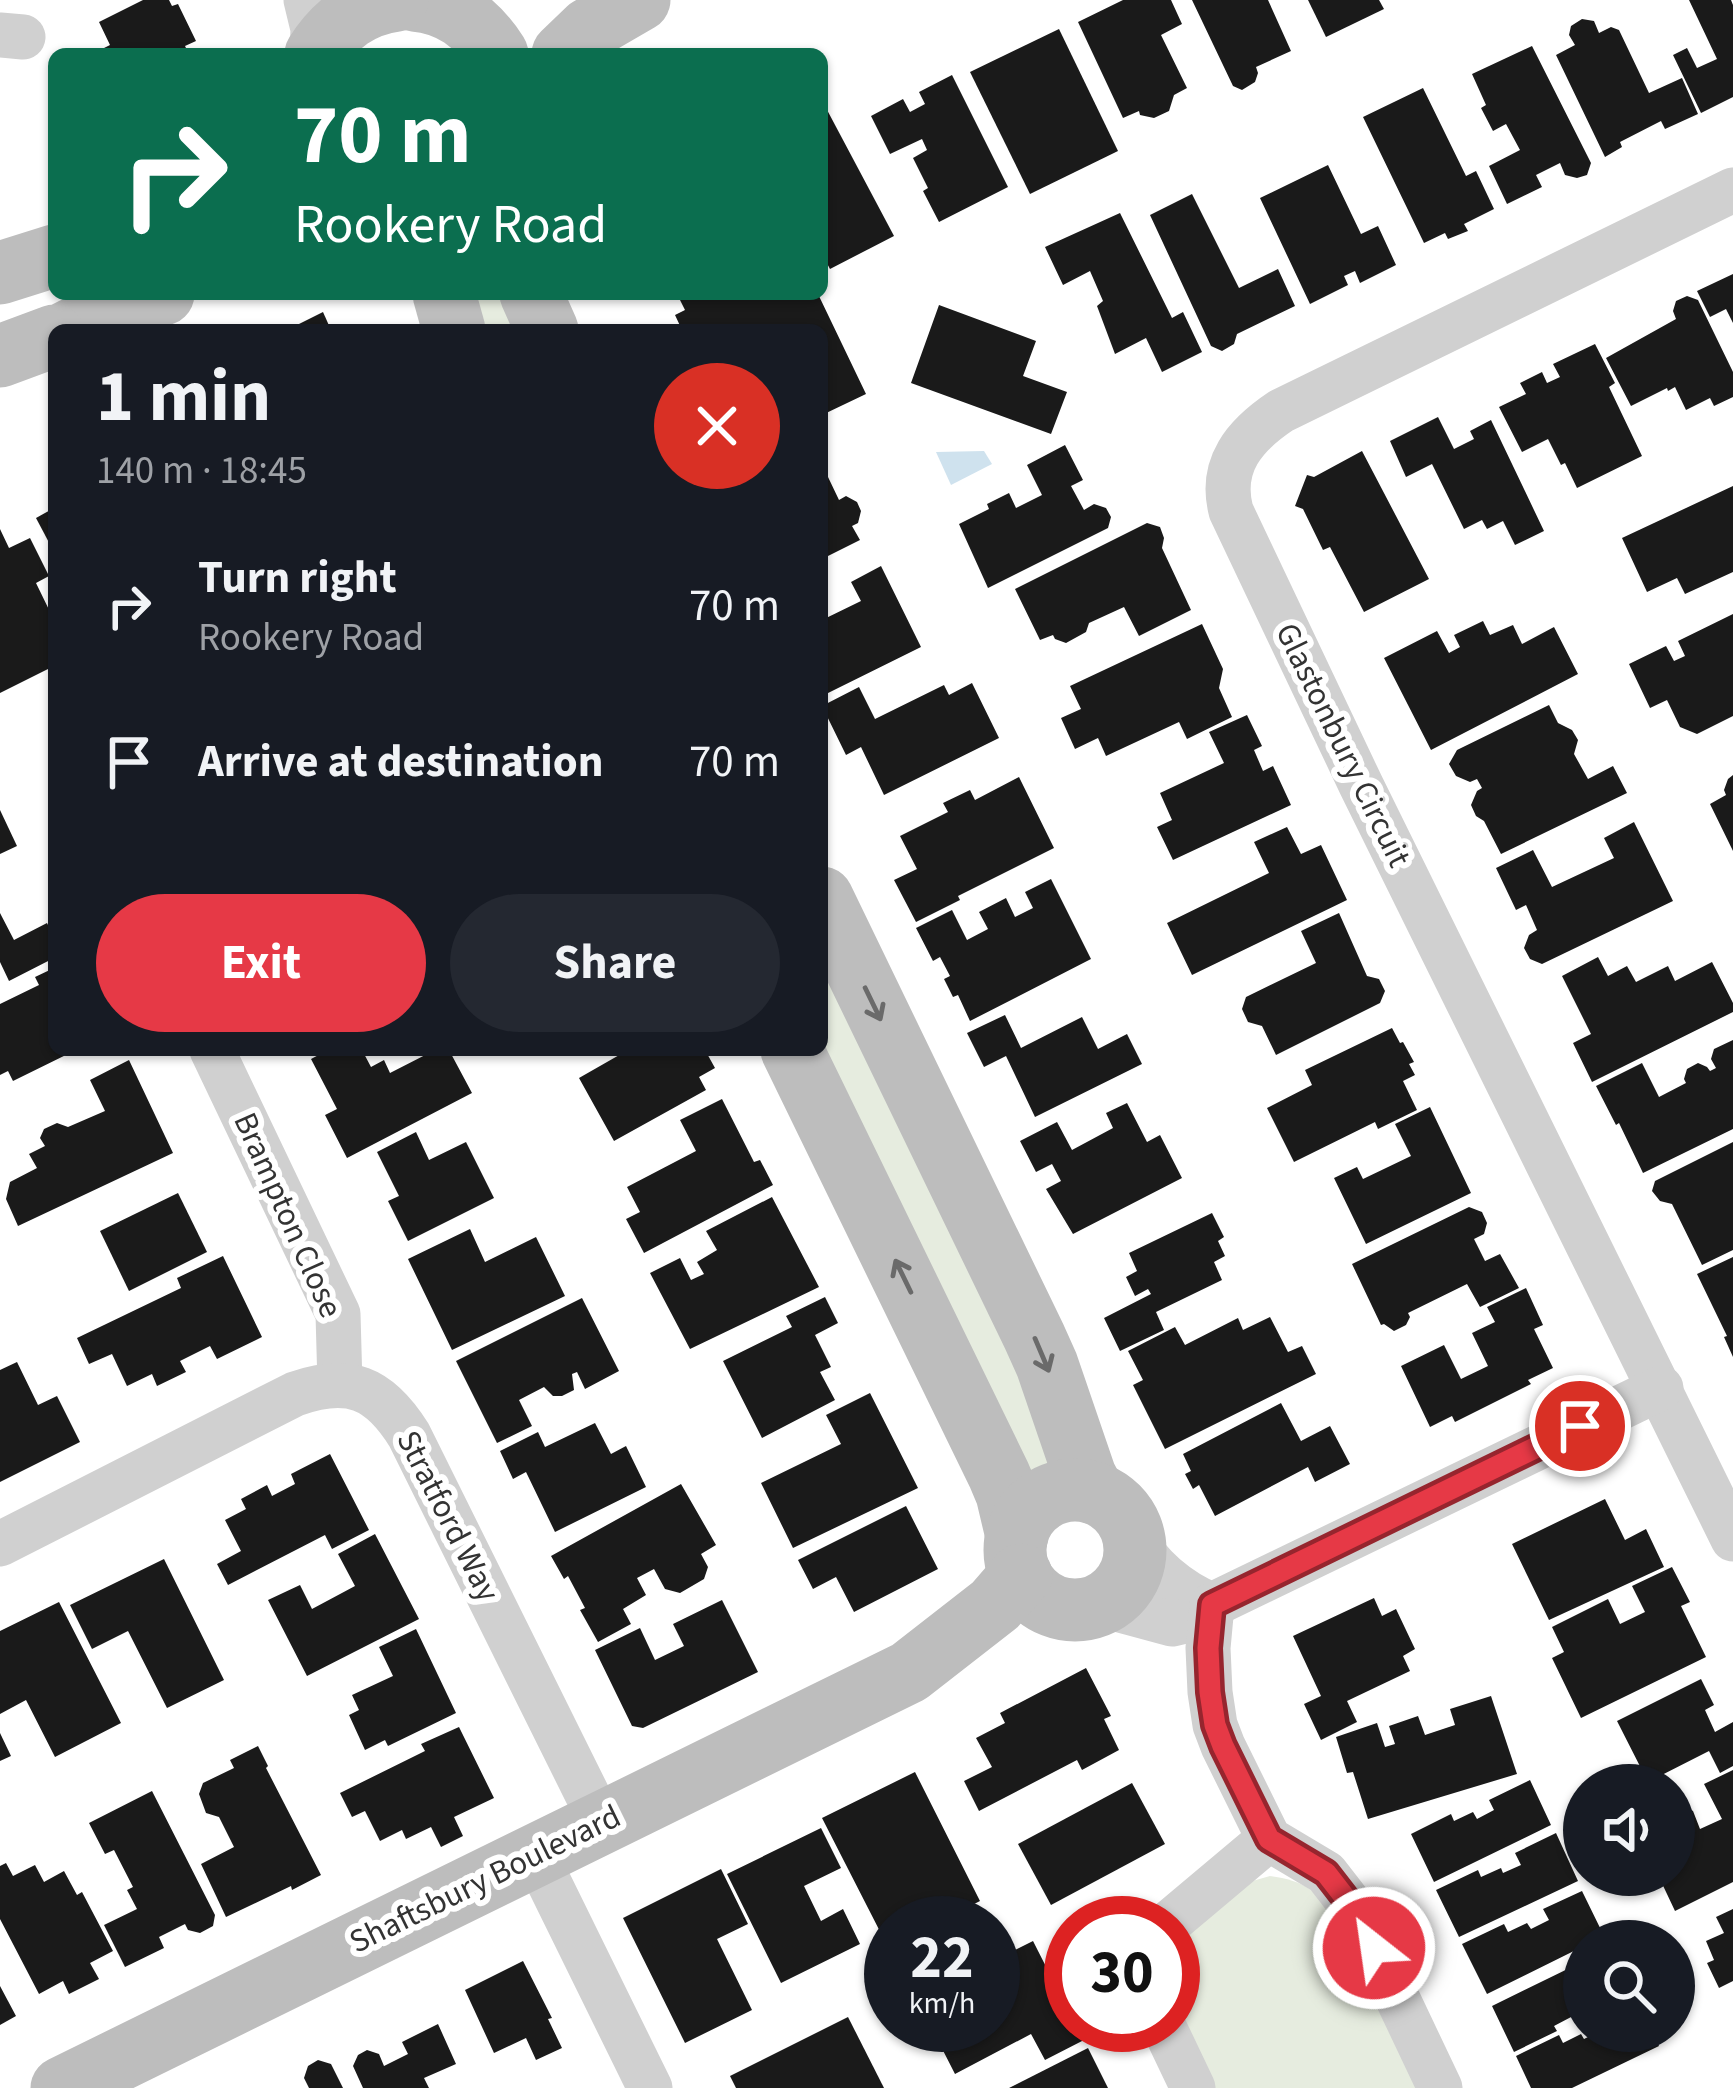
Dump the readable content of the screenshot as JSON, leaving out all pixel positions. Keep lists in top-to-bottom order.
{
  "streets": {
    "street": [
      "Glastonbury Circuit",
      "Brampton Close",
      "Stratford Way",
      "Shaftsbury Boulevard"
    ]
  },
  "crossings": [
    ["Brampton Close", "Stratford Way"],
    ["Stratford Way", "Shaftsbury Boulevard"]
  ],
  "page": {
    "turn": ["70 m", "Rookery Road"],
    "heading": ["1 min", "140 m · 18:45"],
    "list": [
      {
        "name": "Turn right",
        "note": "Rookery Road",
        "value": "70 m"
      },
      {
        "name": "Arrive at destination",
        "value": "70 m"
      }
    ],
    "buttons": ["Exit", "Share"],
    "speed": "22 km/h",
    "limit": "30"
  }
}
